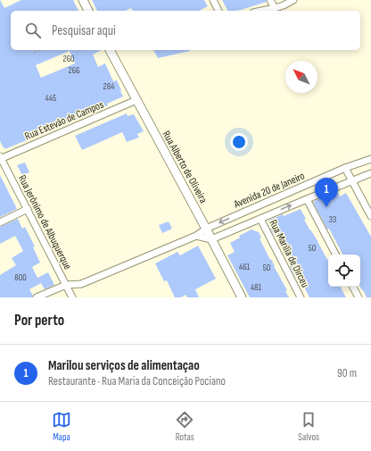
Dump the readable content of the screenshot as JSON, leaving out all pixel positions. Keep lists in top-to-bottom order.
{
  "streets": {
    "street": [
      "Rua Estevão de Campos",
      "Rua Alberto de Oliveira",
      "Avenida 20 de Janeiro",
      "Rua Jerônimo de Albuquerque",
      "Rua Marília de Dirceu"
    ]
  },
  "crossings": [
    ["Rua Estevão de Campos", "Rua Alberto de Oliveira"],
    ["Rua Estevão de Campos", "Rua Jerônimo de Albuquerque"],
    ["Rua Alberto de Oliveira", "Avenida 20 de Janeiro"],
    ["Avenida 20 de Janeiro", "Rua Jerônimo de Albuquerque"],
    ["Avenida 20 de Janeiro", "Rua Marília de Dirceu"]
  ],
  "house_numbers": [
    "260",
    "266",
    "284",
    "445",
    "33",
    "50",
    "461",
    "50",
    "800",
    "481"
  ],
  "north": "top left",
  "page": {
    "search": "Pesquisar aqui",
    "pins": "1",
    "heading": "Por perto",
    "list": [
      {
        "mark": "1",
        "name": "Marilou serviços de alimentaçao",
        "note": "Restaurante · Rua Maria da Conceição Pociano",
        "value": "90 m"
      }
    ],
    "nav": ["Mapa", "Rotas", "Salvos"]
  }
}
